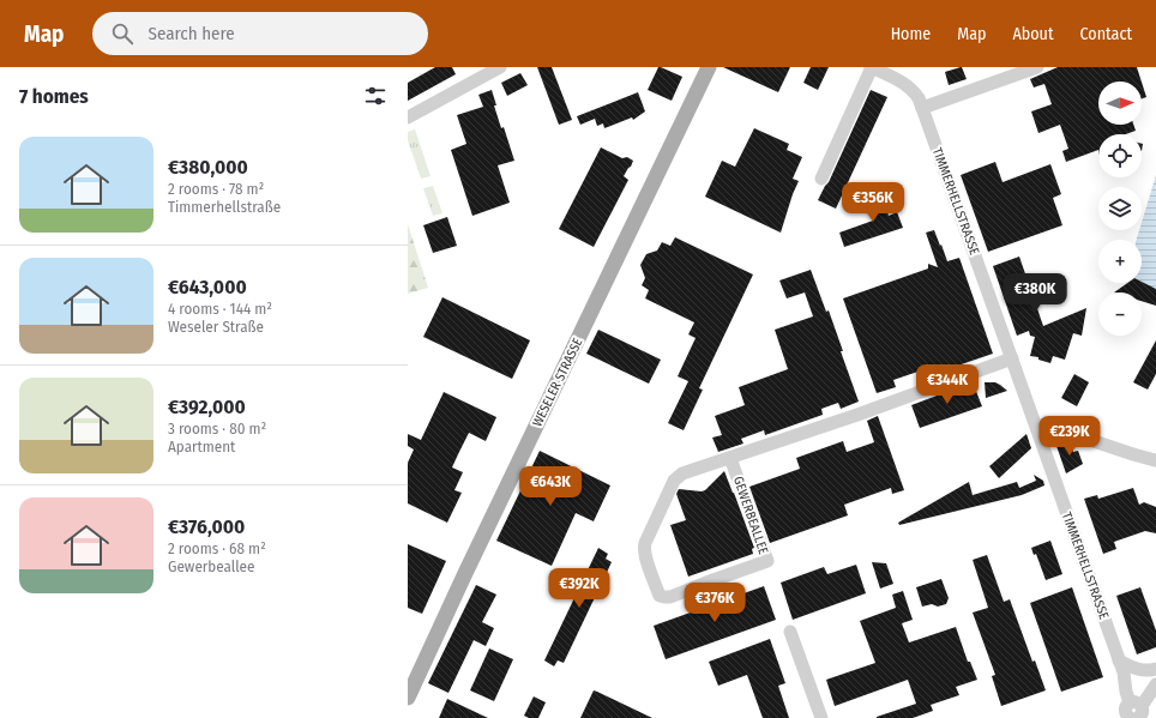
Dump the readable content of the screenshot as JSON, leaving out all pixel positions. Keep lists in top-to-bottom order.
{
  "streets": {
    "main road": ["WESELER STRASSE"],
    "street": ["TIMMERHELLSTRASSE", "GEWERBEALLEE"]
  },
  "crossings": [
    ["TIMMERHELLSTRASSE", "GEWERBEALLEE"]
  ],
  "north": "right",
  "page": {
    "header": "Map",
    "search": "Search here",
    "nav": [
      "Home",
      "Map",
      "About",
      "Contact"
    ],
    "heading": "7 homes",
    "map_buttons": ["+", "−"],
    "list": [
      {
        "name": "€380,000",
        "note": "2 rooms · 78 m² · Timmerhellstraße"
      },
      {
        "name": "€643,000",
        "note": "4 rooms · 144 m² · Weseler Straße"
      },
      {
        "name": "€392,000",
        "note": "3 rooms · 80 m² · Apartment"
      },
      {
        "name": "€376,000",
        "note": "2 rooms · 68 m² · Gewerbeallee"
      }
    ],
    "price": [
      "€356K",
      "€380K",
      "€344K",
      "€239K",
      "€643K",
      "€392K",
      "€376K"
    ]
  }
}
